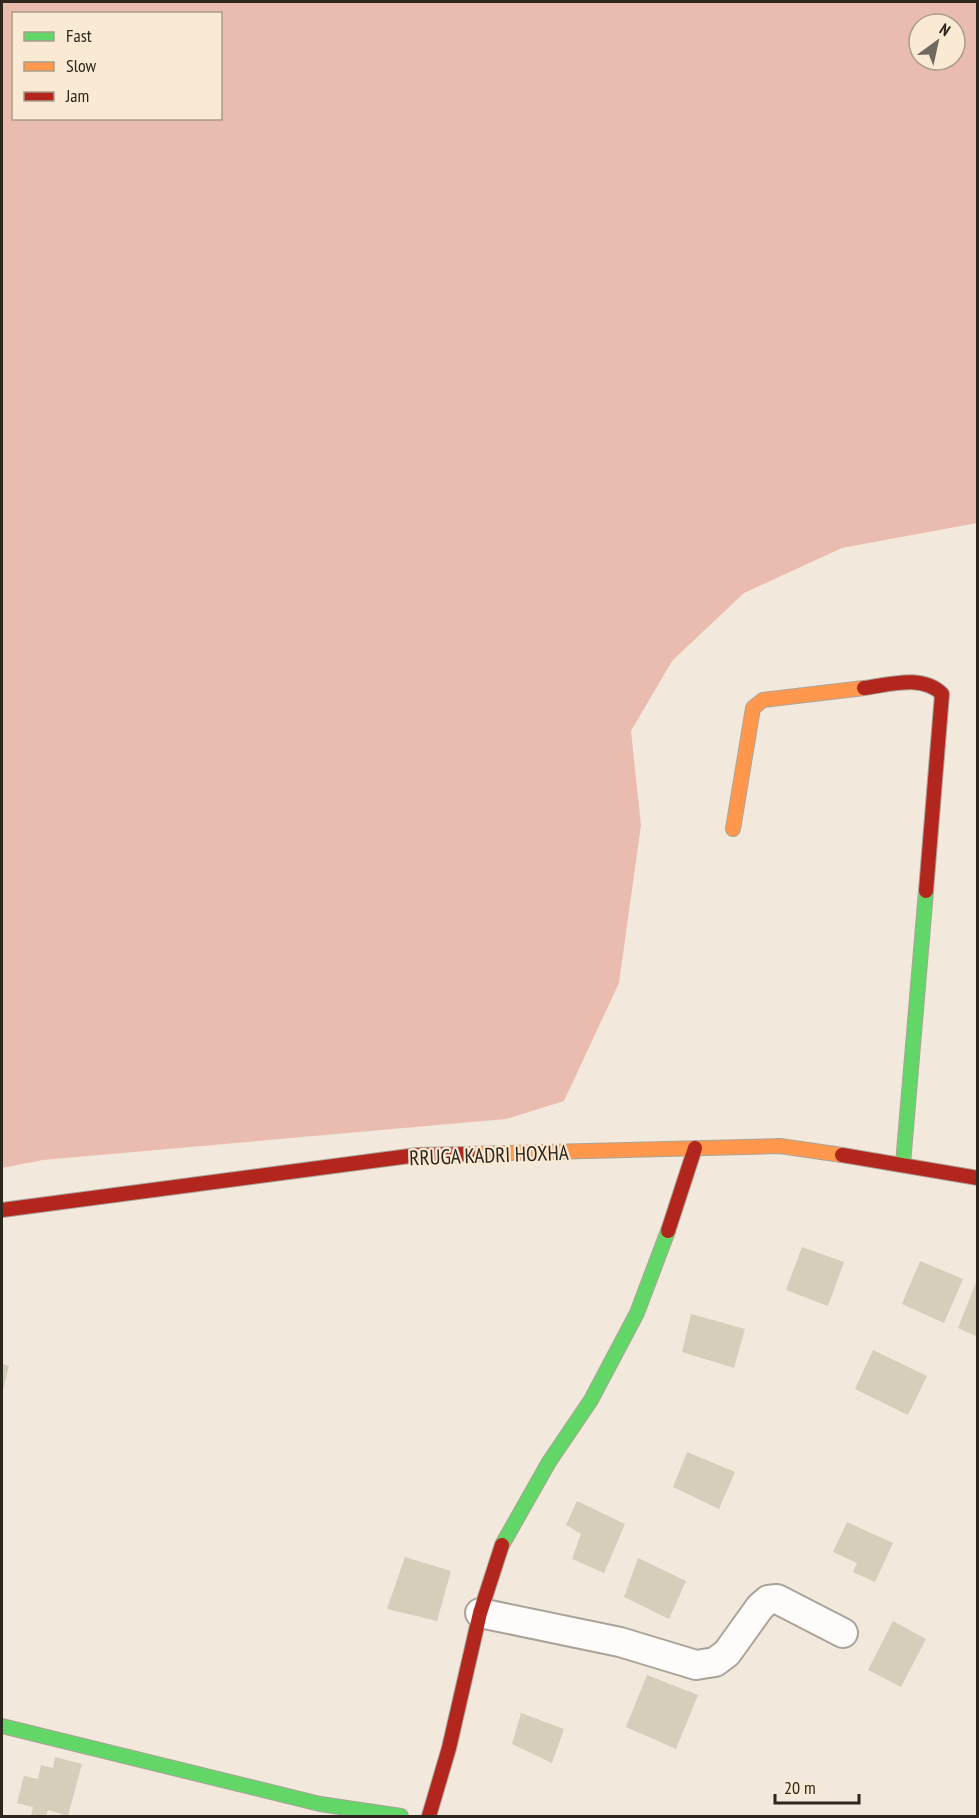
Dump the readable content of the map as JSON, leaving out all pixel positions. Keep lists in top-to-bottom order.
{
  "streets": {
    "street": ["RRUGA KADRI HOXHA"]
  },
  "legend": ["Fast", "Slow", "Jam"],
  "scale_bar": "20 m",
  "north": "top right"
}
